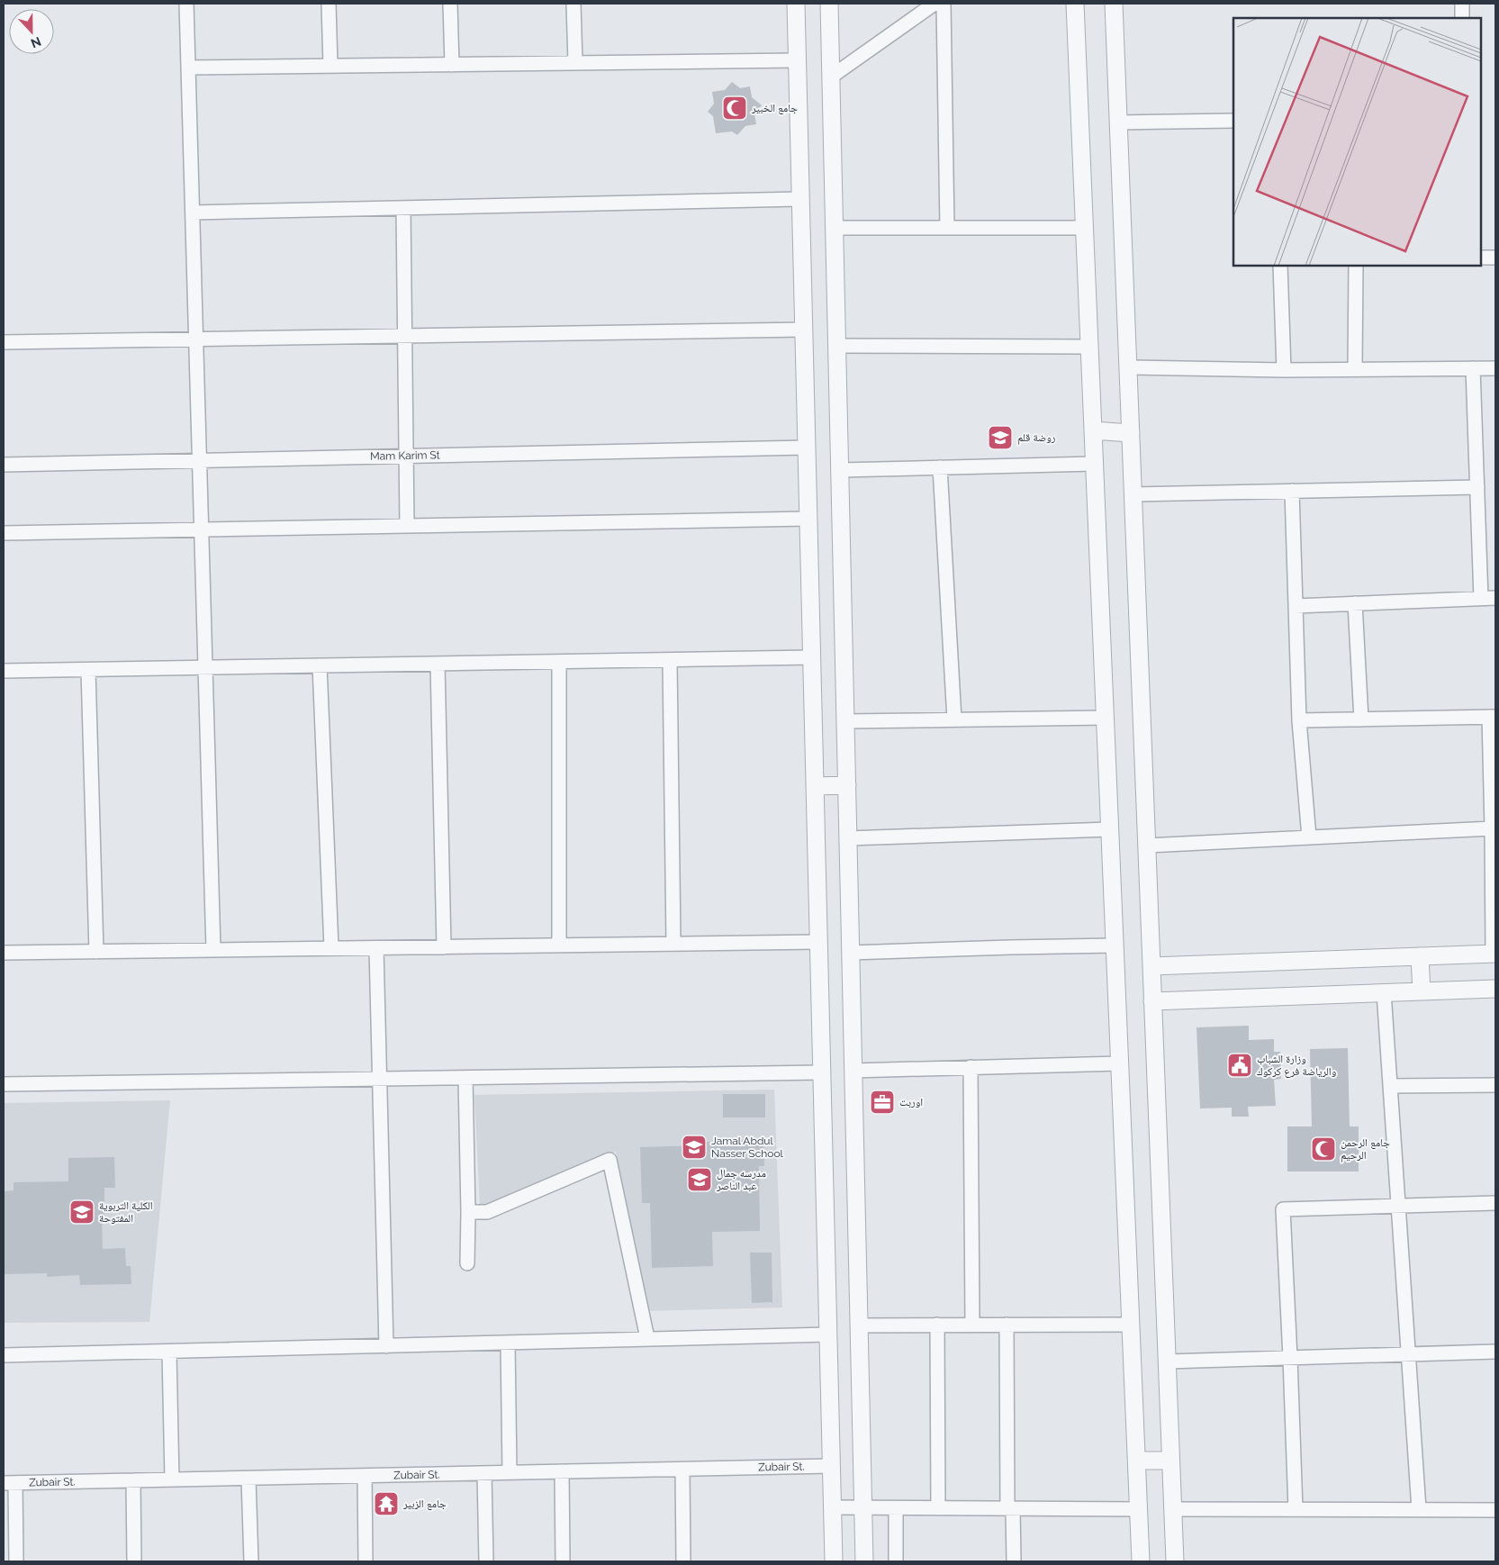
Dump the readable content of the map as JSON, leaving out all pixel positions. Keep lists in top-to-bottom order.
{
  "streets": {
    "street": ["Mam Karim St", "Zubair St."]
  },
  "places": {
    "mosque": ["جامع الخبير", "جامع الرحمن الرحيم"],
    "school or university": [
      "روضة قلم",
      "Jamal Abdul Nasser School",
      "مدرسه جمال عبد الناصر",
      "الكلية التربوية المفتوحة"
    ],
    "public building": ["وزارة الشباب والرياضة فرع كركوك"],
    "office": ["اوربت"],
    "temple": ["جامع الزبير"]
  },
  "north": "bottom"
}
